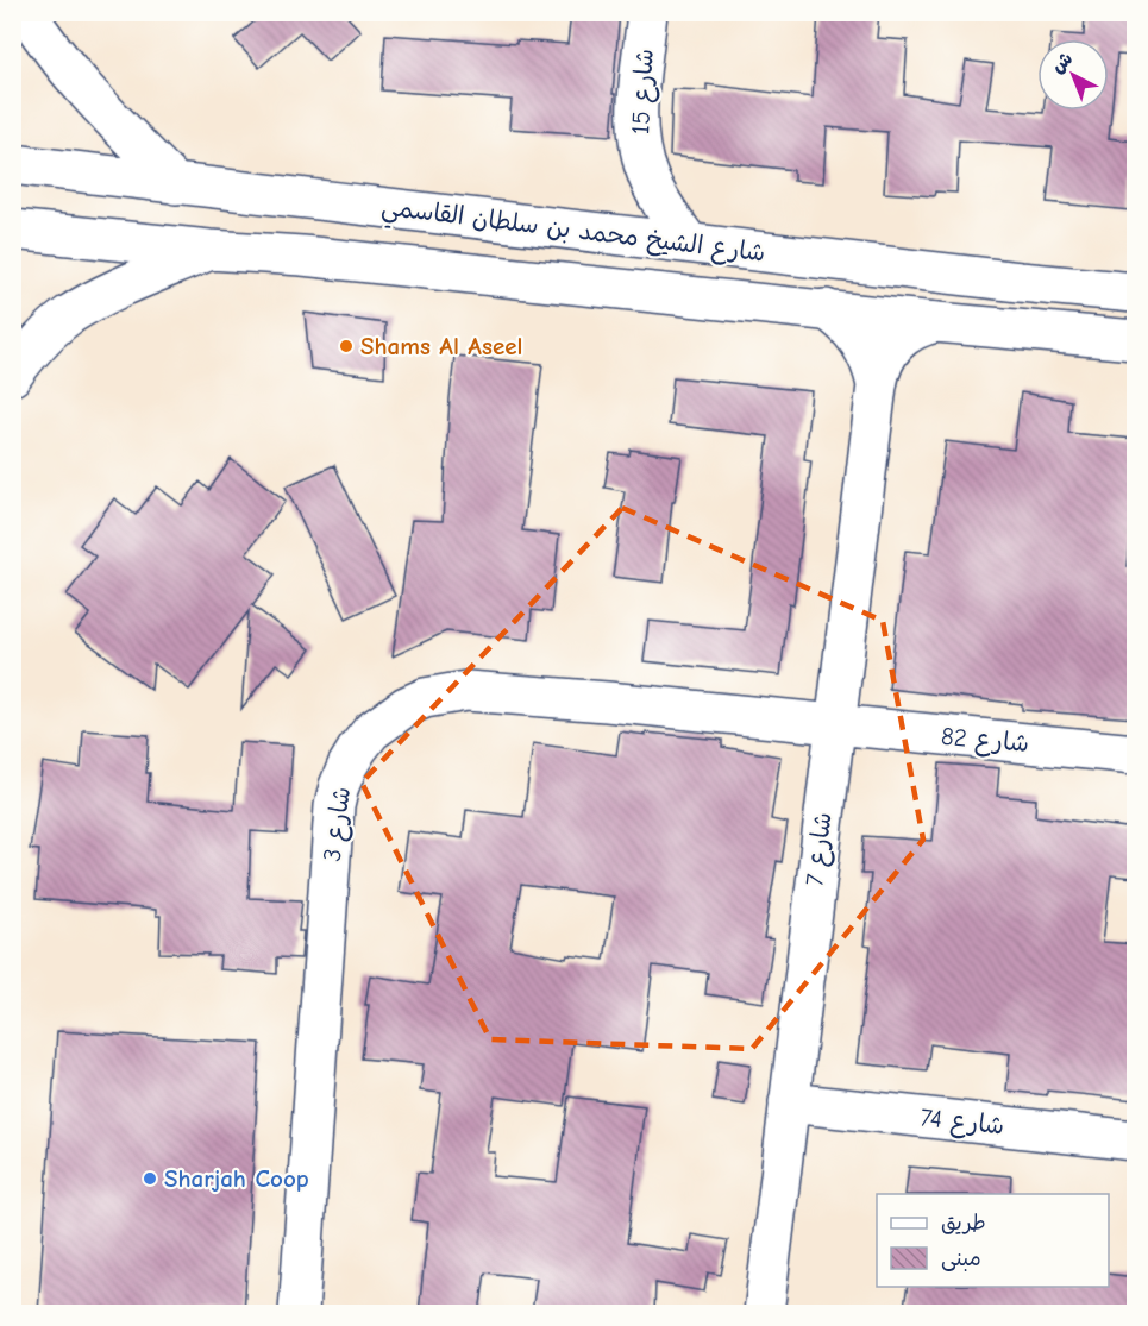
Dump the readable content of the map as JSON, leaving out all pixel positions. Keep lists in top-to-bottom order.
{
  "streets": {
    "street": [
      "شارع 15",
      "شارع الشيخ محمد بن سلطان القاسمي",
      "شارع 82",
      "شارع 3",
      "شارع 7",
      "شارع 74"
    ]
  },
  "crossings": [
    ["شارع 15", "شارع الشيخ محمد بن سلطان القاسمي"],
    ["شارع الشيخ محمد بن سلطان القاسمي", "شارع 7"],
    ["شارع 82", "شارع 3"],
    ["شارع 82", "شارع 7"],
    ["شارع 3", "شارع 7"],
    ["شارع 7", "شارع 74"]
  ],
  "places": ["Shams Al Aseel", "Sharjah Coop"],
  "legend": ["طريق", "مبنى"],
  "north": "top left"
}
